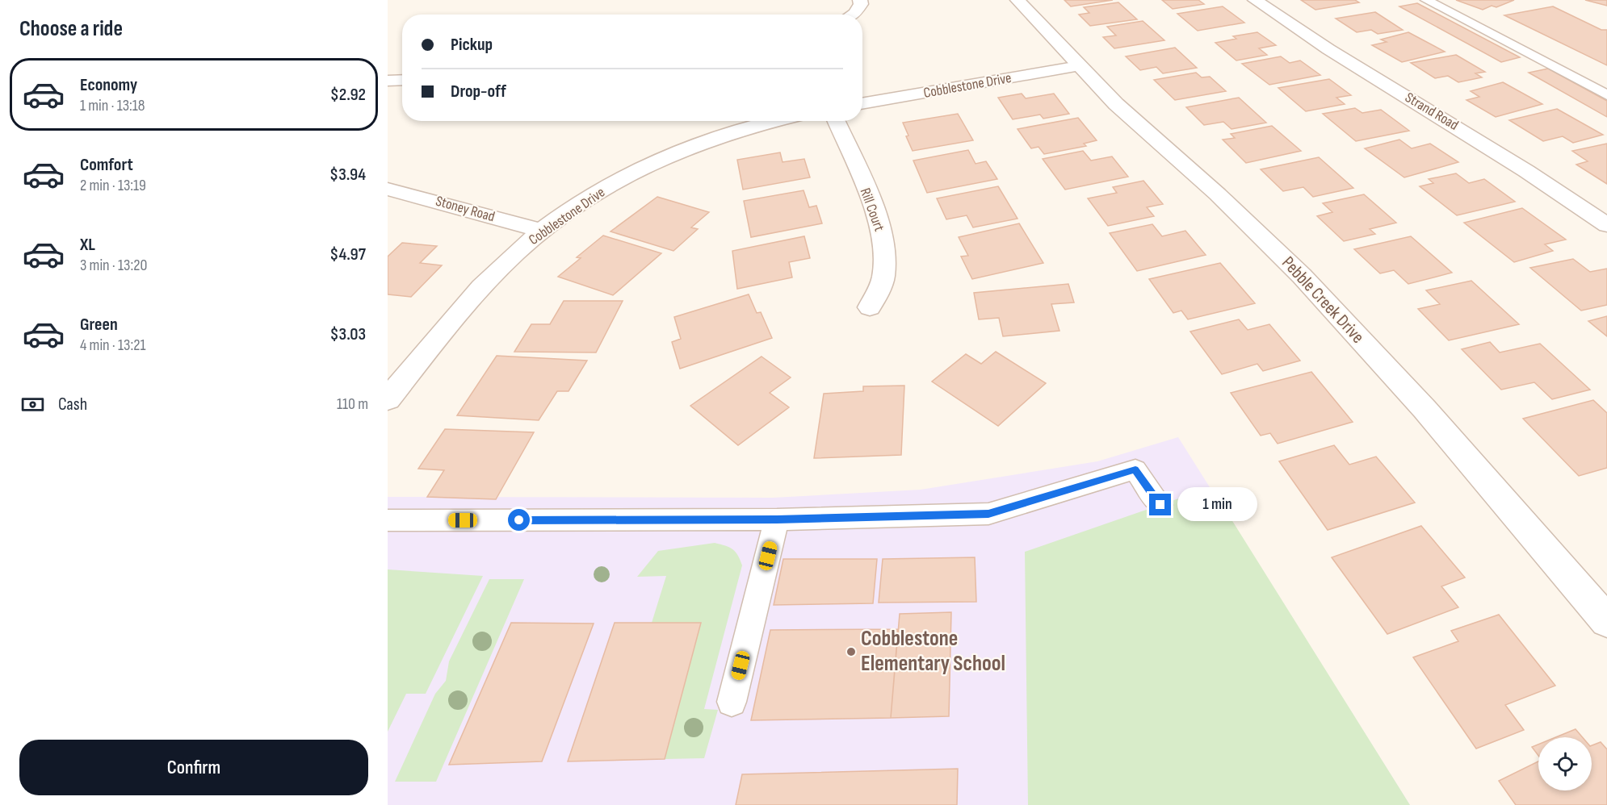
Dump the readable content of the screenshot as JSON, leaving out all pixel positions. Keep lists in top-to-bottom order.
{
  "streets": {
    "street": [
      "Cobblestone Drive",
      "Strand Road",
      "Stoney Road",
      "Rill Court",
      "Pebble Creek Drive"
    ]
  },
  "crossings": [
    ["Cobblestone Drive", "Stoney Road"],
    ["Cobblestone Drive", "Pebble Creek Drive"]
  ],
  "places": ["Cobblestone Elementary School"],
  "page": {
    "heading": "Choose a ride",
    "banner": ["Pickup", "Drop-off"],
    "list": [
      {
        "name": "Economy",
        "note": "1 min · 13:18",
        "value": "$2.92"
      },
      {
        "name": "Comfort",
        "note": "2 min · 13:19",
        "value": "$3.94"
      },
      {
        "name": "XL",
        "note": "3 min · 13:20",
        "value": "$4.97"
      },
      {
        "name": "Green",
        "note": "4 min · 13:21",
        "value": "$3.03"
      }
    ],
    "pay": ["Cash", "110 m"],
    "bubble": "1 min",
    "buttons": "Confirm"
  }
}
